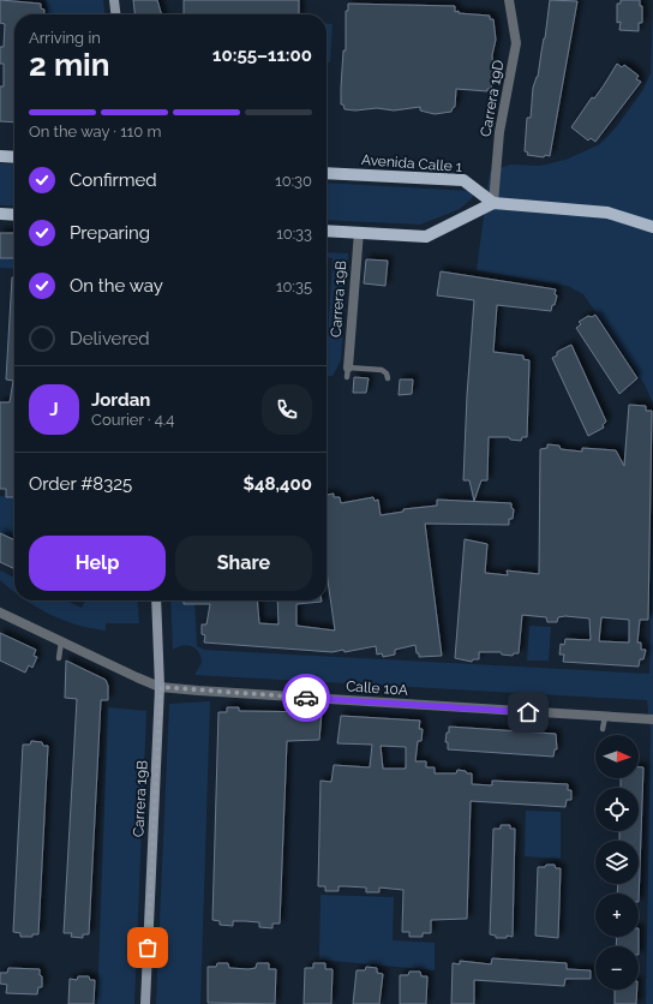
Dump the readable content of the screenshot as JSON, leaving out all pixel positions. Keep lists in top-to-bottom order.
{
  "streets": {
    "main road": ["Avenida Calle 1"],
    "street": ["Carrera 19D", "Carrera 19B", "Calle 10A"]
  },
  "crossings": [
    ["Carrera 19D", "Avenida Calle 1"],
    ["Carrera 19B", "Calle 10A"]
  ],
  "north": "right",
  "page": {
    "heading": ["2 min", "Arriving in", "10:55–11:00"],
    "panel": [
      "Jordan",
      "Courier · 4.4",
      "Order #8325",
      "$48,400"
    ],
    "bar": "On the way · 110 m",
    "list": [
      ["Confirmed", "10:30"],
      ["Preparing", "10:33"],
      ["On the way", "10:35"],
      "Delivered"
    ],
    "round": "J",
    "buttons": ["Help", "Share"],
    "map_buttons": ["+", "−"]
  }
}
